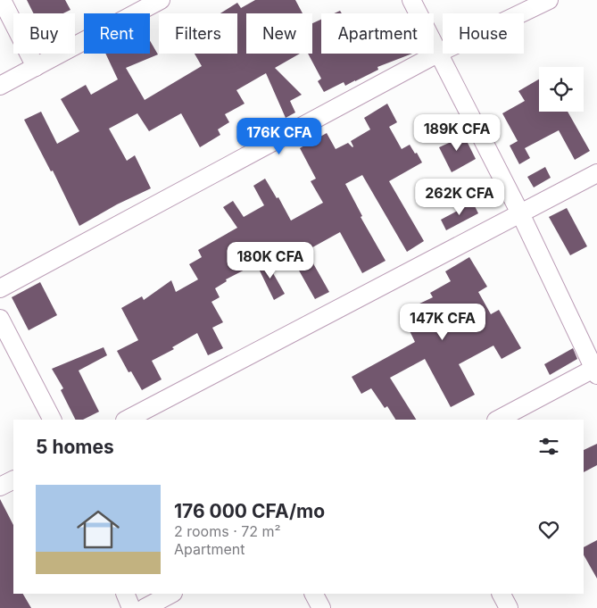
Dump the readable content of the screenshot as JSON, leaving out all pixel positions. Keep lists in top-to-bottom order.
{
  "page": {
    "chip": [
      "Buy",
      "Rent",
      "Filters",
      "New",
      "Apartment",
      "House"
    ],
    "price": [
      "189K CFA",
      "176K CFA",
      "262K CFA",
      "180K CFA",
      "147K CFA"
    ],
    "heading": "5 homes",
    "list": [
      {
        "name": "176 000 CFA/mo",
        "note": "2 rooms · 72 m² · Apartment"
      }
    ]
  }
}
